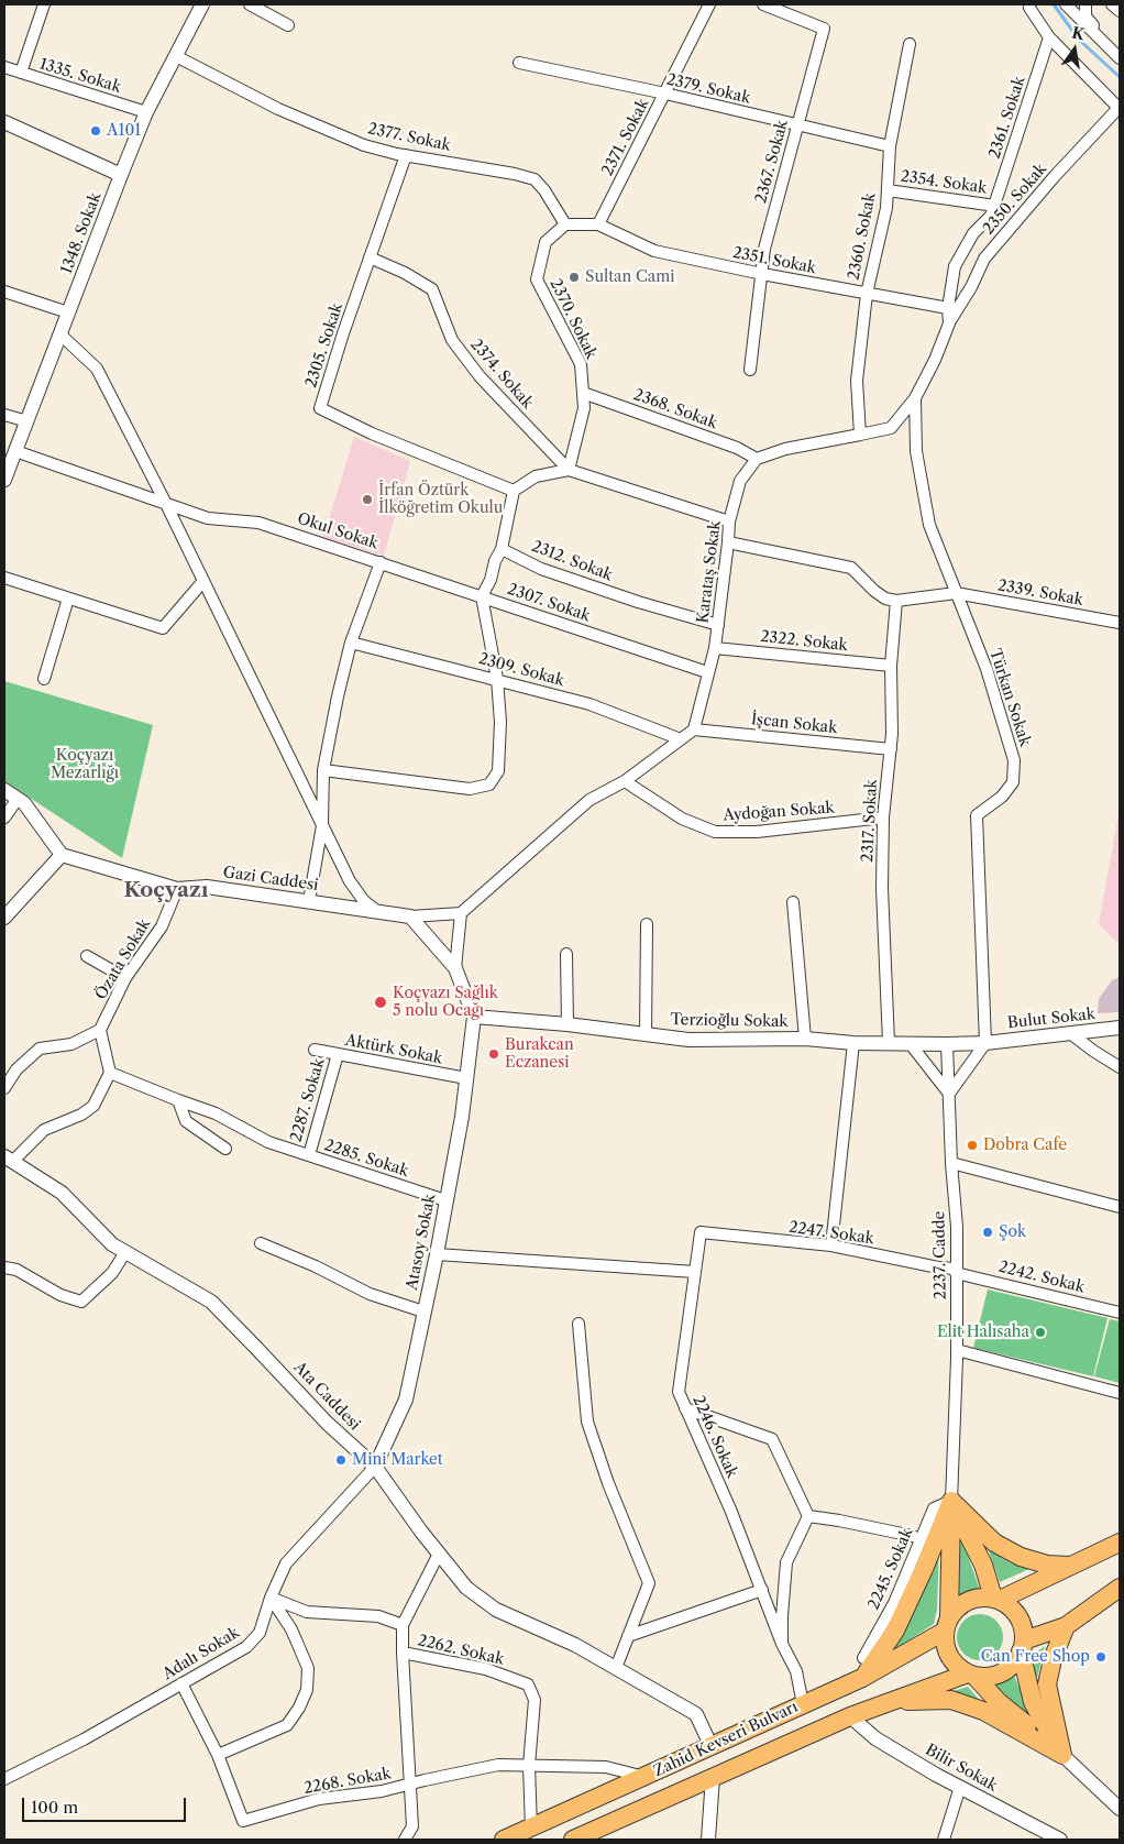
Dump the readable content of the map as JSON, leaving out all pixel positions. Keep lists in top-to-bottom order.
{
  "streets": {
    "main road": ["Zahid Kevseri Bulvarı"],
    "street": [
      "1335. Sokak",
      "2379. Sokak",
      "2361. Sokak",
      "2377. Sokak",
      "2371. Sokak",
      "2367. Sokak",
      "2354. Sokak",
      "2350. Sokak",
      "1348. Sokak",
      "2360. Sokak",
      "2351. Sokak",
      "2370. Sokak",
      "2305. Sokak",
      "2374. Sokak",
      "2368. Sokak",
      "Okul Sokak",
      "2312. Sokak",
      "Karataş Sokak",
      "2339. Sokak",
      "2307. Sokak",
      "2322. Sokak",
      "2309. Sokak",
      "Türkan Sokak",
      "İşcan Sokak",
      "Aydoğan Sokak",
      "2317. Sokak",
      "Gazi Caddesi",
      "Özata Sokak",
      "Bulut Sokak",
      "Terzioğlu Sokak",
      "Aktürk Sokak",
      "2287. Sokak",
      "2285. Sokak",
      "2247. Sokak",
      "Atasoy Sokak",
      "2237. Cadde",
      "2242. Sokak",
      "Ata Caddesi",
      "2246. Sokak",
      "2245. Sokak",
      "2262. Sokak",
      "Adalı Sokak",
      "Bilir Sokak",
      "2268. Sokak"
    ]
  },
  "crossings": [
    ["1335. Sokak", "1348. Sokak"],
    ["2379. Sokak", "2371. Sokak"],
    ["2379. Sokak", "2367. Sokak"],
    ["2379. Sokak", "2360. Sokak"],
    ["2361. Sokak", "2354. Sokak"],
    ["2377. Sokak", "1348. Sokak"],
    ["2377. Sokak", "2370. Sokak"],
    ["2377. Sokak", "2305. Sokak"],
    ["2371. Sokak", "2351. Sokak"],
    ["2367. Sokak", "2351. Sokak"],
    ["2354. Sokak", "2360. Sokak"],
    ["1348. Sokak", "Okul Sokak"],
    ["2360. Sokak", "2351. Sokak"],
    ["2370. Sokak", "2374. Sokak"],
    ["2370. Sokak", "2368. Sokak"],
    ["2305. Sokak", "2374. Sokak"],
    ["2368. Sokak", "Karataş Sokak"],
    ["Okul Sokak", "2307. Sokak"],
    ["Okul Sokak", "2309. Sokak"],
    ["Okul Sokak", "Gazi Caddesi"],
    ["2312. Sokak", "Karataş Sokak"],
    ["Karataş Sokak", "2307. Sokak"],
    ["Karataş Sokak", "2322. Sokak"],
    ["Karataş Sokak", "İşcan Sokak"],
    ["2339. Sokak", "Türkan Sokak"],
    ["2322. Sokak", "2317. Sokak"],
    ["Türkan Sokak", "Bulut Sokak"],
    ["Türkan Sokak", "Terzioğlu Sokak"],
    ["İşcan Sokak", "2317. Sokak"],
    ["Aydoğan Sokak", "2317. Sokak"],
    ["2317. Sokak", "Terzioğlu Sokak"],
    ["Gazi Caddesi", "Özata Sokak"],
    ["Bulut Sokak", "Terzioğlu Sokak"],
    ["Terzioğlu Sokak", "Atasoy Sokak"],
    ["Terzioğlu Sokak", "2237. Cadde"],
    ["Aktürk Sokak", "2287. Sokak"],
    ["Aktürk Sokak", "Atasoy Sokak"],
    ["2287. Sokak", "2285. Sokak"],
    ["2285. Sokak", "Atasoy Sokak"],
    ["2247. Sokak", "2237. Cadde"],
    ["2247. Sokak", "2242. Sokak"],
    ["2247. Sokak", "2246. Sokak"],
    ["Atasoy Sokak", "Ata Caddesi"],
    ["Atasoy Sokak", "Adalı Sokak"],
    ["2237. Cadde", "2242. Sokak"],
    ["2237. Cadde", "2245. Sokak"],
    ["Ata Caddesi", "Adalı Sokak"],
    ["Ata Caddesi", "Zahid Kevseri Bulvarı"],
    ["2246. Sokak", "Zahid Kevseri Bulvarı"],
    ["2262. Sokak", "Adalı Sokak"],
    ["2262. Sokak", "Zahid Kevseri Bulvarı"],
    ["2262. Sokak", "2268. Sokak"],
    ["Zahid Kevseri Bulvarı", "Bilir Sokak"],
    ["Zahid Kevseri Bulvarı", "2268. Sokak"]
  ],
  "districts": ["Koçyazı"],
  "parks": ["Koçyazı Mezarlığı"],
  "places": [
    "A101",
    "Sultan Cami",
    "İrfan Öztürk İlköğretim Okulu",
    "Koçyazı Sağlık 5 nolu Ocağı",
    "Burakcan Eczanesi",
    "Dobra Cafe",
    "Şok",
    "Elit Halısaha",
    "Mini Market",
    "Can Free Shop"
  ],
  "scale_bar": "100 m",
  "north": "top"
}
